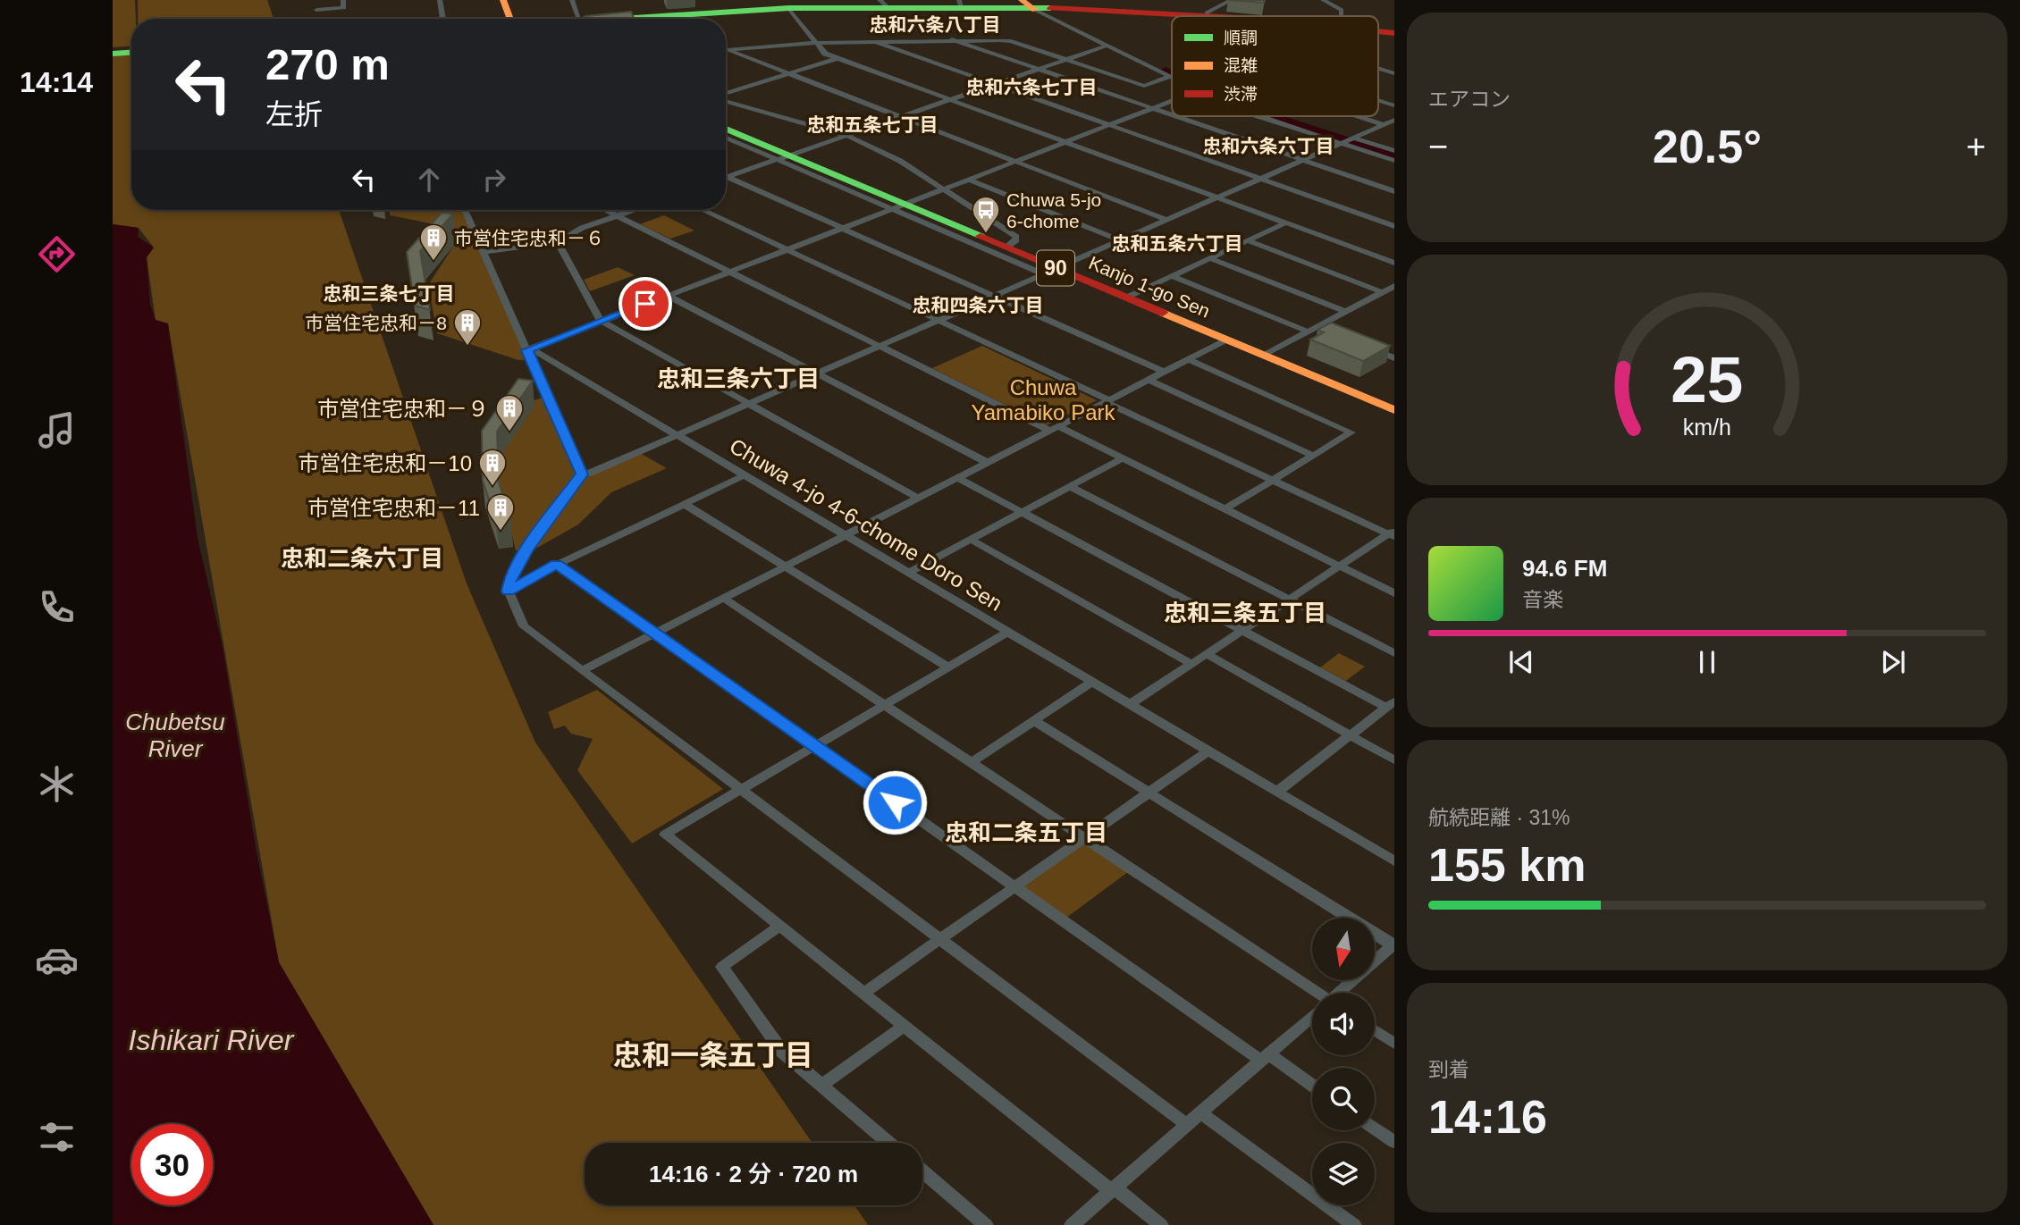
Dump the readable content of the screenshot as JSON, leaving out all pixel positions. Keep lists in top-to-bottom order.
{
  "streets": {
    "main road": ["90", "Kanjo 1-go Sen"],
    "street": ["Chuwa 4-jo 4-6-chome Doro Sen"]
  },
  "crossings": [
    ["Kanjo 1-go Sen", "Chuwa 4-jo 4-6-chome Doro Sen"]
  ],
  "districts": [
    "忠和六条八丁目",
    "忠和六条七丁目",
    "忠和五条七丁目",
    "忠和六条六丁目",
    "忠和五条六丁目",
    "忠和三条七丁目",
    "忠和四条六丁目",
    "忠和三条六丁目",
    "忠和二条六丁目",
    "忠和三条五丁目",
    "忠和二条五丁目",
    "忠和一条五丁目"
  ],
  "water": ["Chubetsu River", "Ishikari River"],
  "parks": ["Chuwa Yamabiko Park"],
  "places": {
    "bus stop": ["Chuwa 5-jo 6-chome"],
    "building": [
      "市営住宅忠和－６",
      "市営住宅忠和－8",
      "市営住宅忠和－９",
      "市営住宅忠和－10",
      "市営住宅忠和－11"
    ]
  },
  "legend": ["順調", "混雑", "渋滞"],
  "north": "bottom",
  "page": {
    "tabs": "14:14",
    "tile": [
      "エアコン",
      ["航続距離 · 31%", "155 km"],
      ["到着", "14:16"]
    ],
    "turn": ["270 m", "左折"],
    "heat": ["−", "20.5°", "+"],
    "song": ["94.6 FM", "音楽"],
    "limit": "30",
    "trip": "14:16 · 2 分 · 720 m",
    "gauge": ["25", "km/h"]
  }
}
